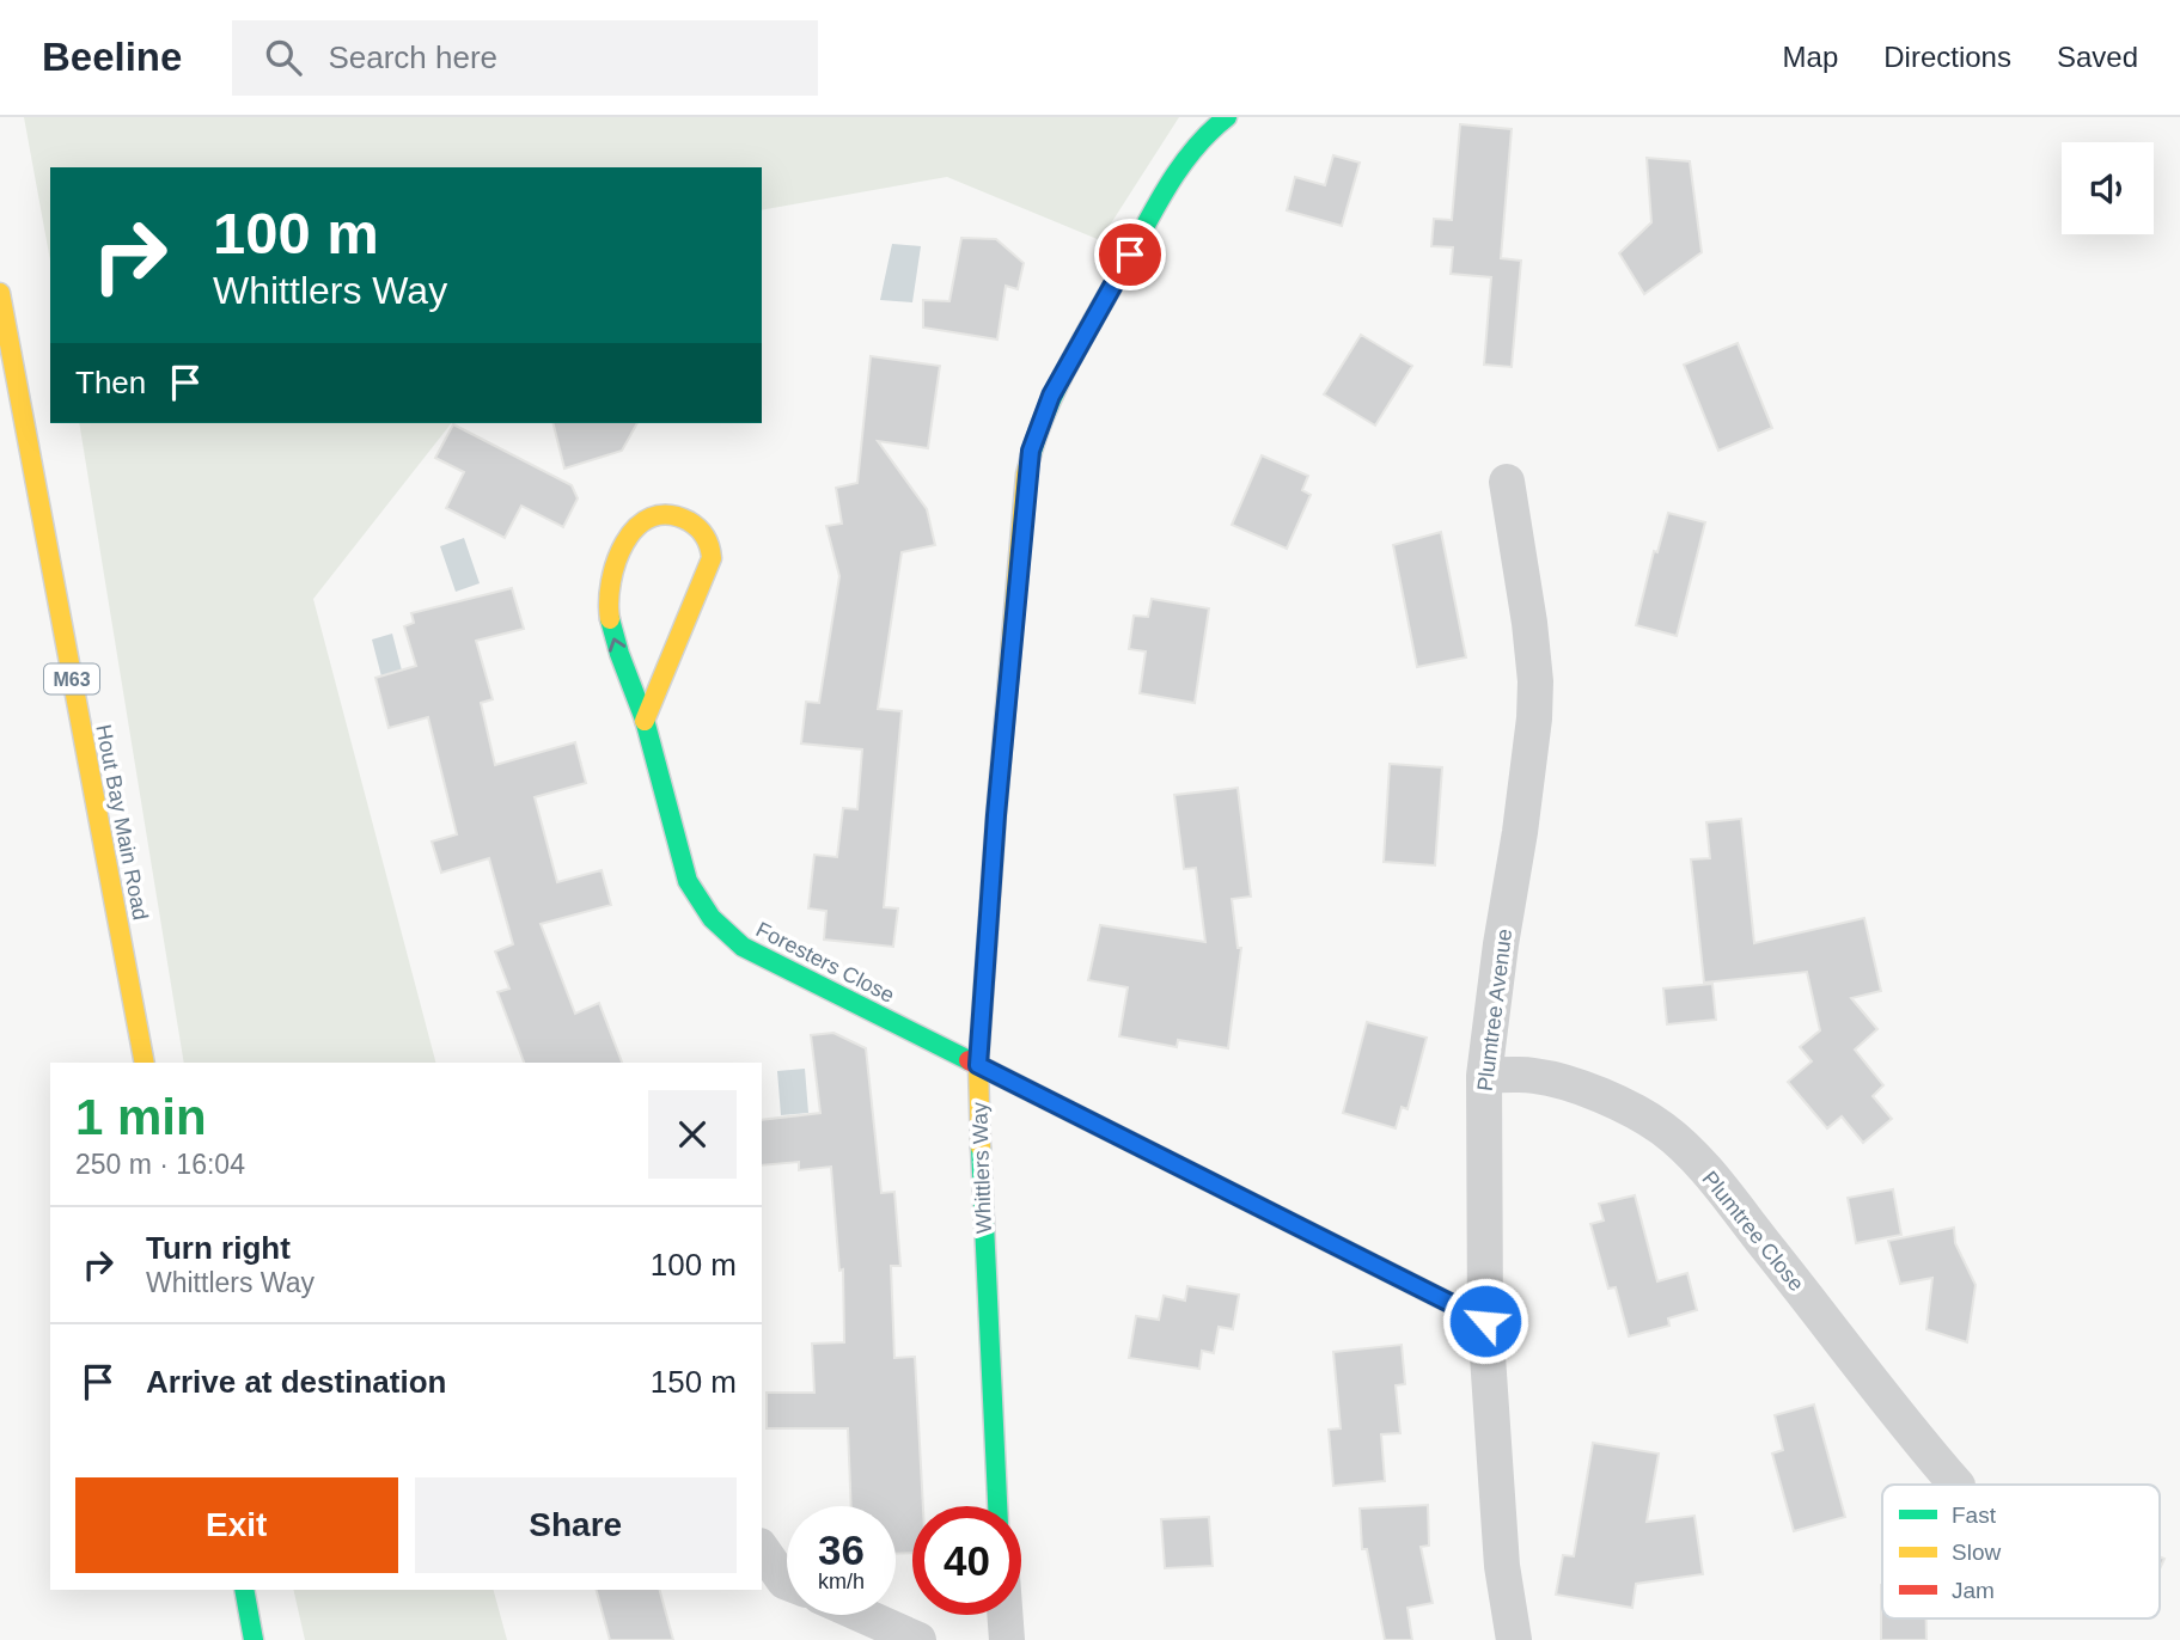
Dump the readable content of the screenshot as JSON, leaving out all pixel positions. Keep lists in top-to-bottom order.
{
  "streets": {
    "street": [
      "M63",
      "Hout Bay Main Road",
      "Foresters Close",
      "Plumtree Avenue",
      "Whittlers Way",
      "Plumtree Close"
    ]
  },
  "crossings": [
    ["Foresters Close", "Plumtree Avenue"],
    ["Foresters Close", "Whittlers Way"],
    ["Plumtree Avenue", "Plumtree Close"]
  ],
  "legend": ["Fast", "Slow", "Jam"],
  "page": {
    "header": "Beeline",
    "search": "Search here",
    "nav": ["Map", "Directions", "Saved"],
    "turn": ["100 m", "Whittlers Way"],
    "then": "Then",
    "heading": ["1 min", "250 m · 16:04"],
    "list": [
      {
        "name": "Turn right",
        "note": "Whittlers Way",
        "value": "100 m"
      },
      {
        "name": "Arrive at destination",
        "value": "150 m"
      }
    ],
    "buttons": ["Exit", "Share"],
    "speed": "36 km/h",
    "limit": "40"
  }
}
